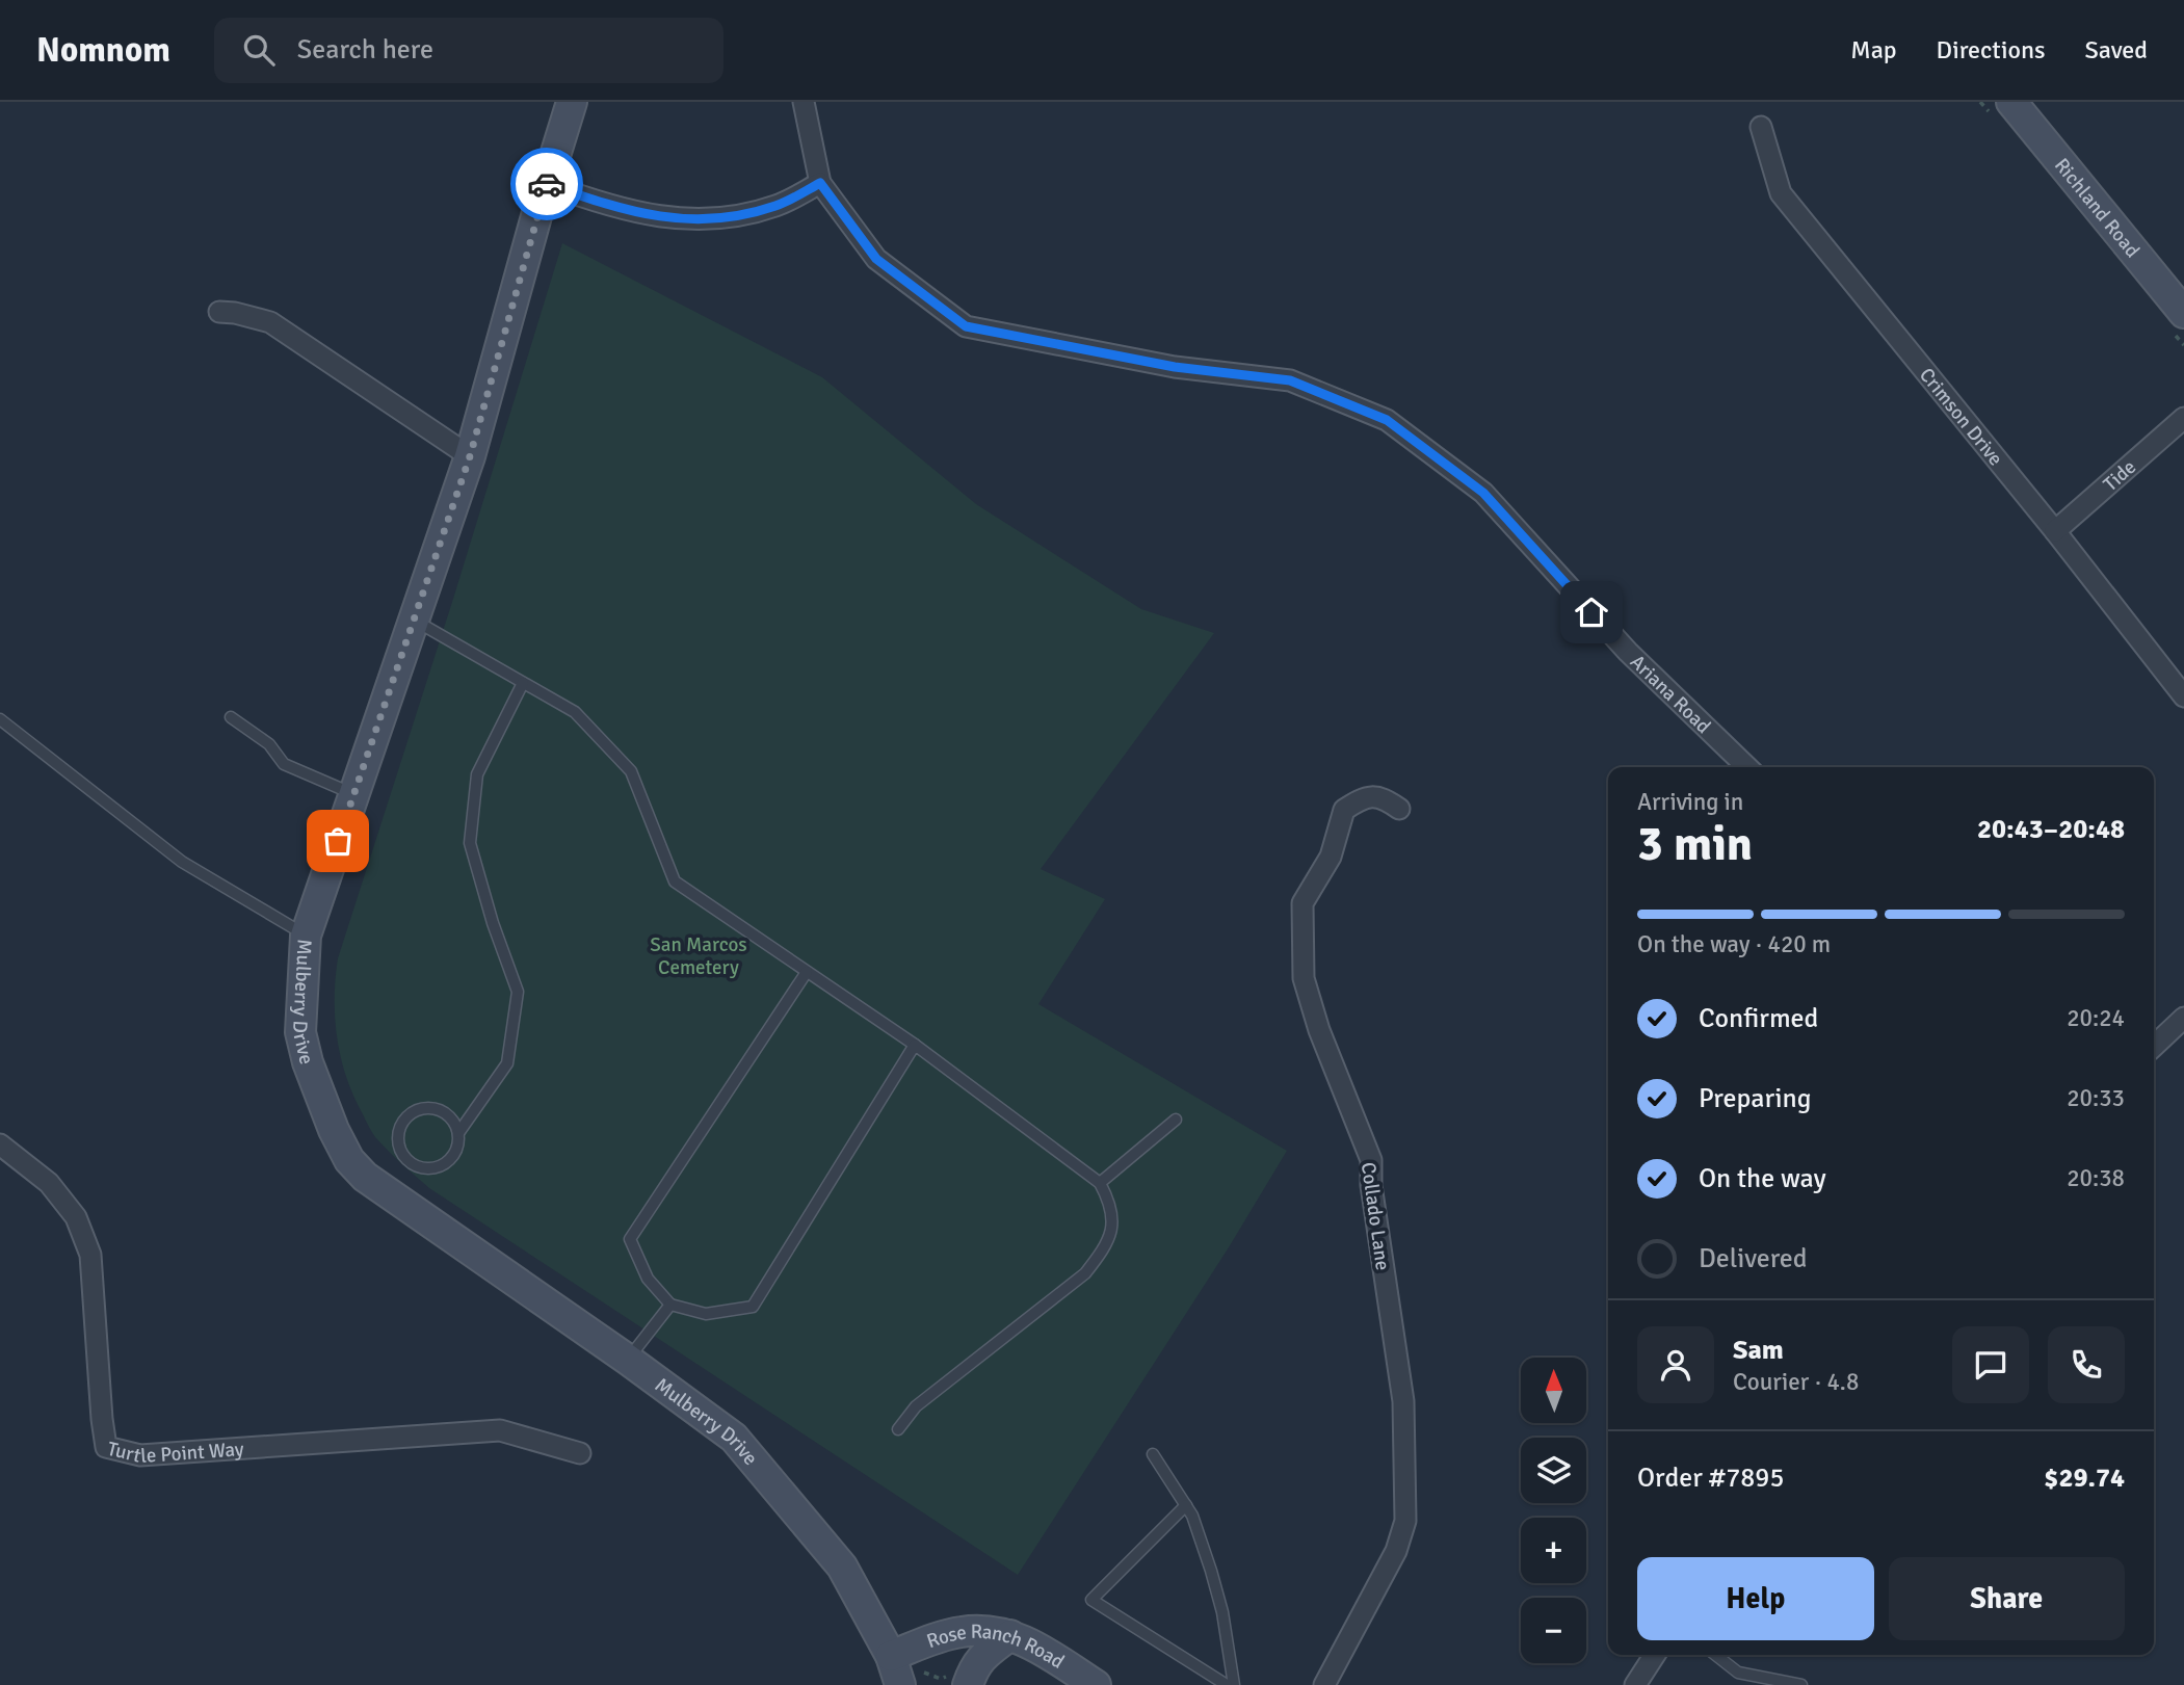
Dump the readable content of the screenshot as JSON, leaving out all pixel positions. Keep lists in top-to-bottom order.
{
  "streets": {
    "main road": ["Richland Road", "Mulberry Drive", "Rose Ranch Road"],
    "street": [
      "Crimson Drive",
      "Tide",
      "Ariana Road",
      "Collado Lane",
      "Turtle Point Way"
    ]
  },
  "crossings": [
    ["Crimson Drive", "Tide"],
    ["Mulberry Drive", "Rose Ranch Road"]
  ],
  "parks": ["San Marcos Cemetery"],
  "north": "top",
  "page": {
    "header": "Nomnom",
    "search": "Search here",
    "nav": ["Map", "Directions", "Saved"],
    "heading": ["3 min", "Arriving in", "20:43–20:48"],
    "panel": [
      "Sam",
      "Courier · 4.8",
      "Order #7895",
      "$29.74"
    ],
    "bar": "On the way · 420 m",
    "list": [
      ["Confirmed", "20:24"],
      ["Preparing", "20:33"],
      ["On the way", "20:38"],
      "Delivered"
    ],
    "map_buttons": ["+", "−"],
    "buttons": ["Help", "Share"]
  }
}
